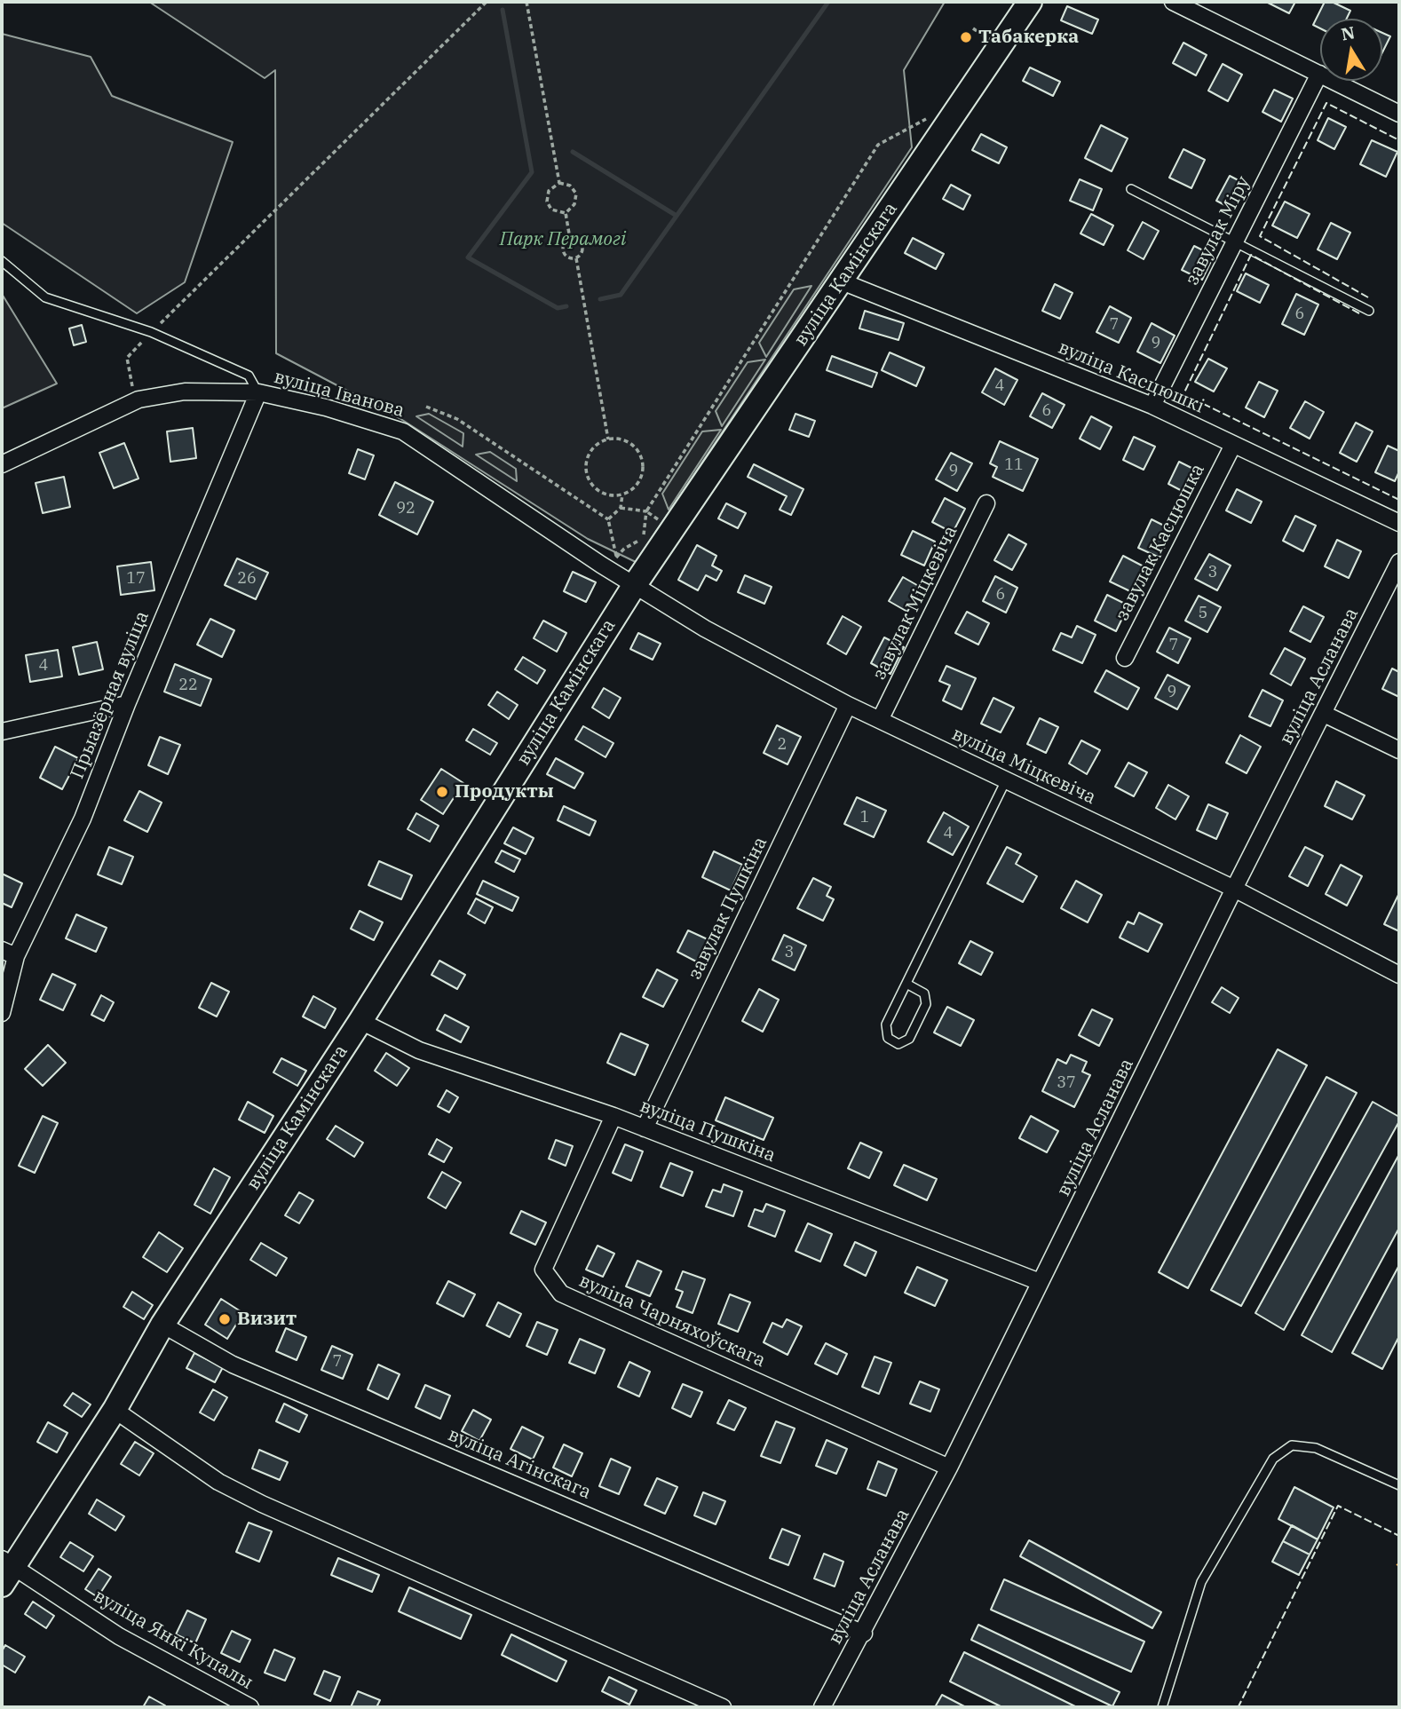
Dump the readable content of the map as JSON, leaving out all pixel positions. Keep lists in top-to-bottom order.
{
  "streets": {
    "main road": ["вуліца Камінскага"],
    "street": [
      "завулак Міру",
      "вуліца Касцюшкі",
      "вуліца Іванова",
      "завулак Касцюшка",
      "завулак Міцкевіча",
      "вуліца Асланава",
      "Прыазёрная вуліца",
      "вуліца Міцкевіча",
      "завулак Пушкіна",
      "вуліца Пушкіна",
      "вуліца Чарняхоўскага",
      "вуліца Агінскага",
      "вуліца Янкі Купалы"
    ]
  },
  "crossings": [
    ["завулак Міру", "вуліца Касцюшкі"],
    ["вуліца Камінскага", "вуліца Касцюшкі"],
    ["вуліца Камінскага", "вуліца Іванова"],
    ["вуліца Камінскага", "вуліца Міцкевіча"],
    ["вуліца Камінскага", "вуліца Пушкіна"],
    ["вуліца Камінскага", "вуліца Агінскага"],
    ["вуліца Камінскага", "вуліца Янкі Купалы"],
    ["вуліца Касцюшкі", "завулак Касцюшка"],
    ["вуліца Іванова", "Прыазёрная вуліца"],
    ["вуліца Іванова", "вуліца Міцкевіча"],
    ["завулак Міцкевіча", "вуліца Міцкевіча"],
    ["вуліца Асланава", "вуліца Міцкевіча"],
    ["вуліца Асланава", "вуліца Пушкіна"],
    ["вуліца Асланава", "вуліца Чарняхоўскага"],
    ["вуліца Асланава", "вуліца Агінскага"],
    ["вуліца Міцкевіча", "завулак Пушкіна"],
    ["завулак Пушкіна", "вуліца Пушкіна"],
    ["вуліца Пушкіна", "вуліца Чарняхоўскага"]
  ],
  "parks": ["Парк Перамогі"],
  "places": ["Табакерка", "Продукты", "Визит"],
  "house_numbers": [
    "6",
    "7",
    "9",
    "4",
    "6",
    "11",
    "9",
    "92",
    "3",
    "17",
    "26",
    "6",
    "5",
    "7",
    "4",
    "22",
    "9",
    "2",
    "1",
    "4",
    "3",
    "37",
    "7"
  ],
  "north": "top"
}
